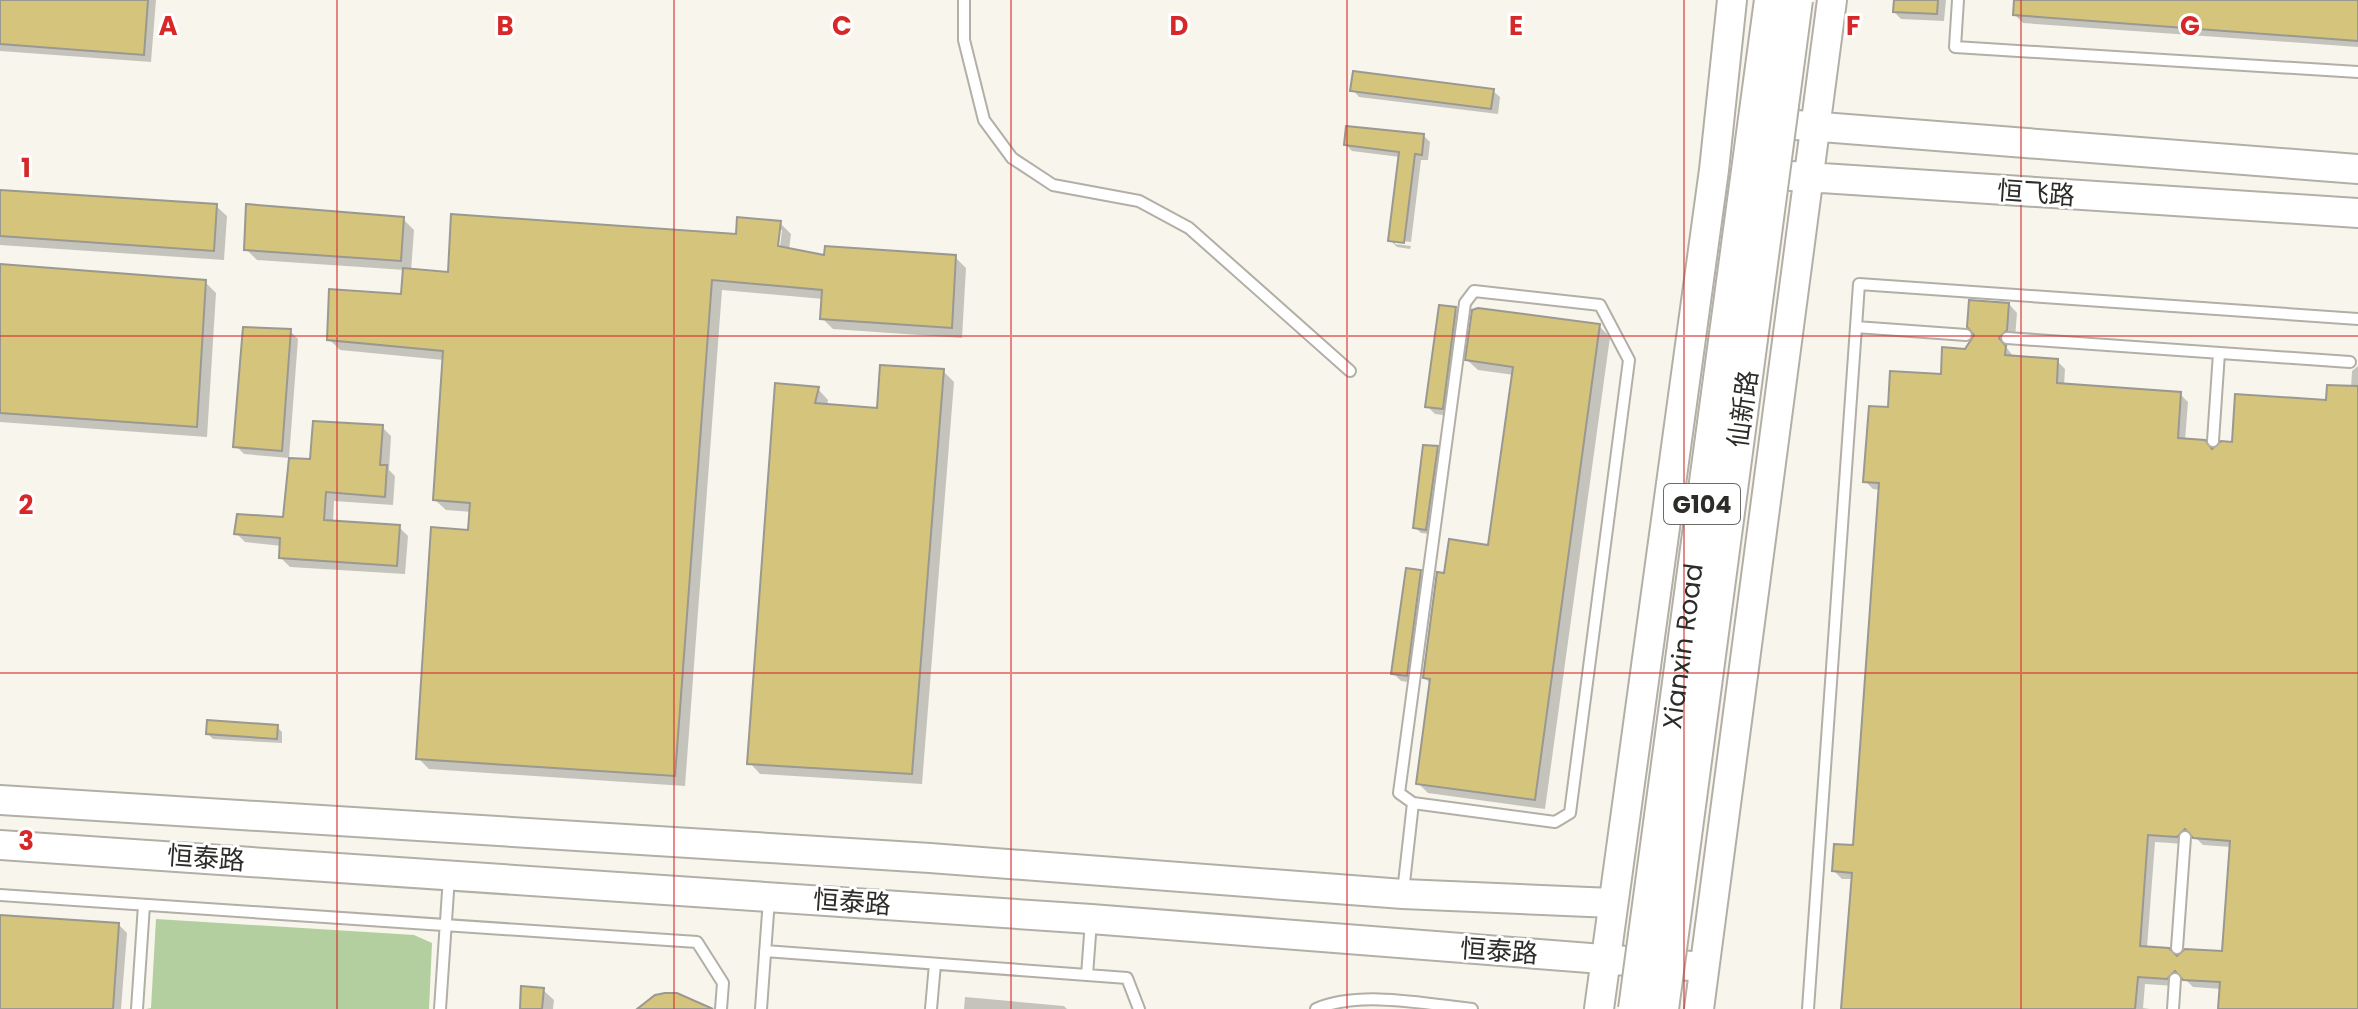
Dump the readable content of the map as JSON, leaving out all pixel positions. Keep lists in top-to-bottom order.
{
  "streets": {
    "main road": [
      "恒飞路",
      "仙新路",
      "G104",
      "Xianxin Road",
      "恒泰路"
    ]
  },
  "crossings": [
    ["恒飞路", "仙新路"],
    ["仙新路", "恒泰路"]
  ],
  "grid": {
    "columns": [
      "A",
      "B",
      "C",
      "D",
      "E",
      "F",
      "G"
    ],
    "rows": ["1", "2", "3"]
  }
}
